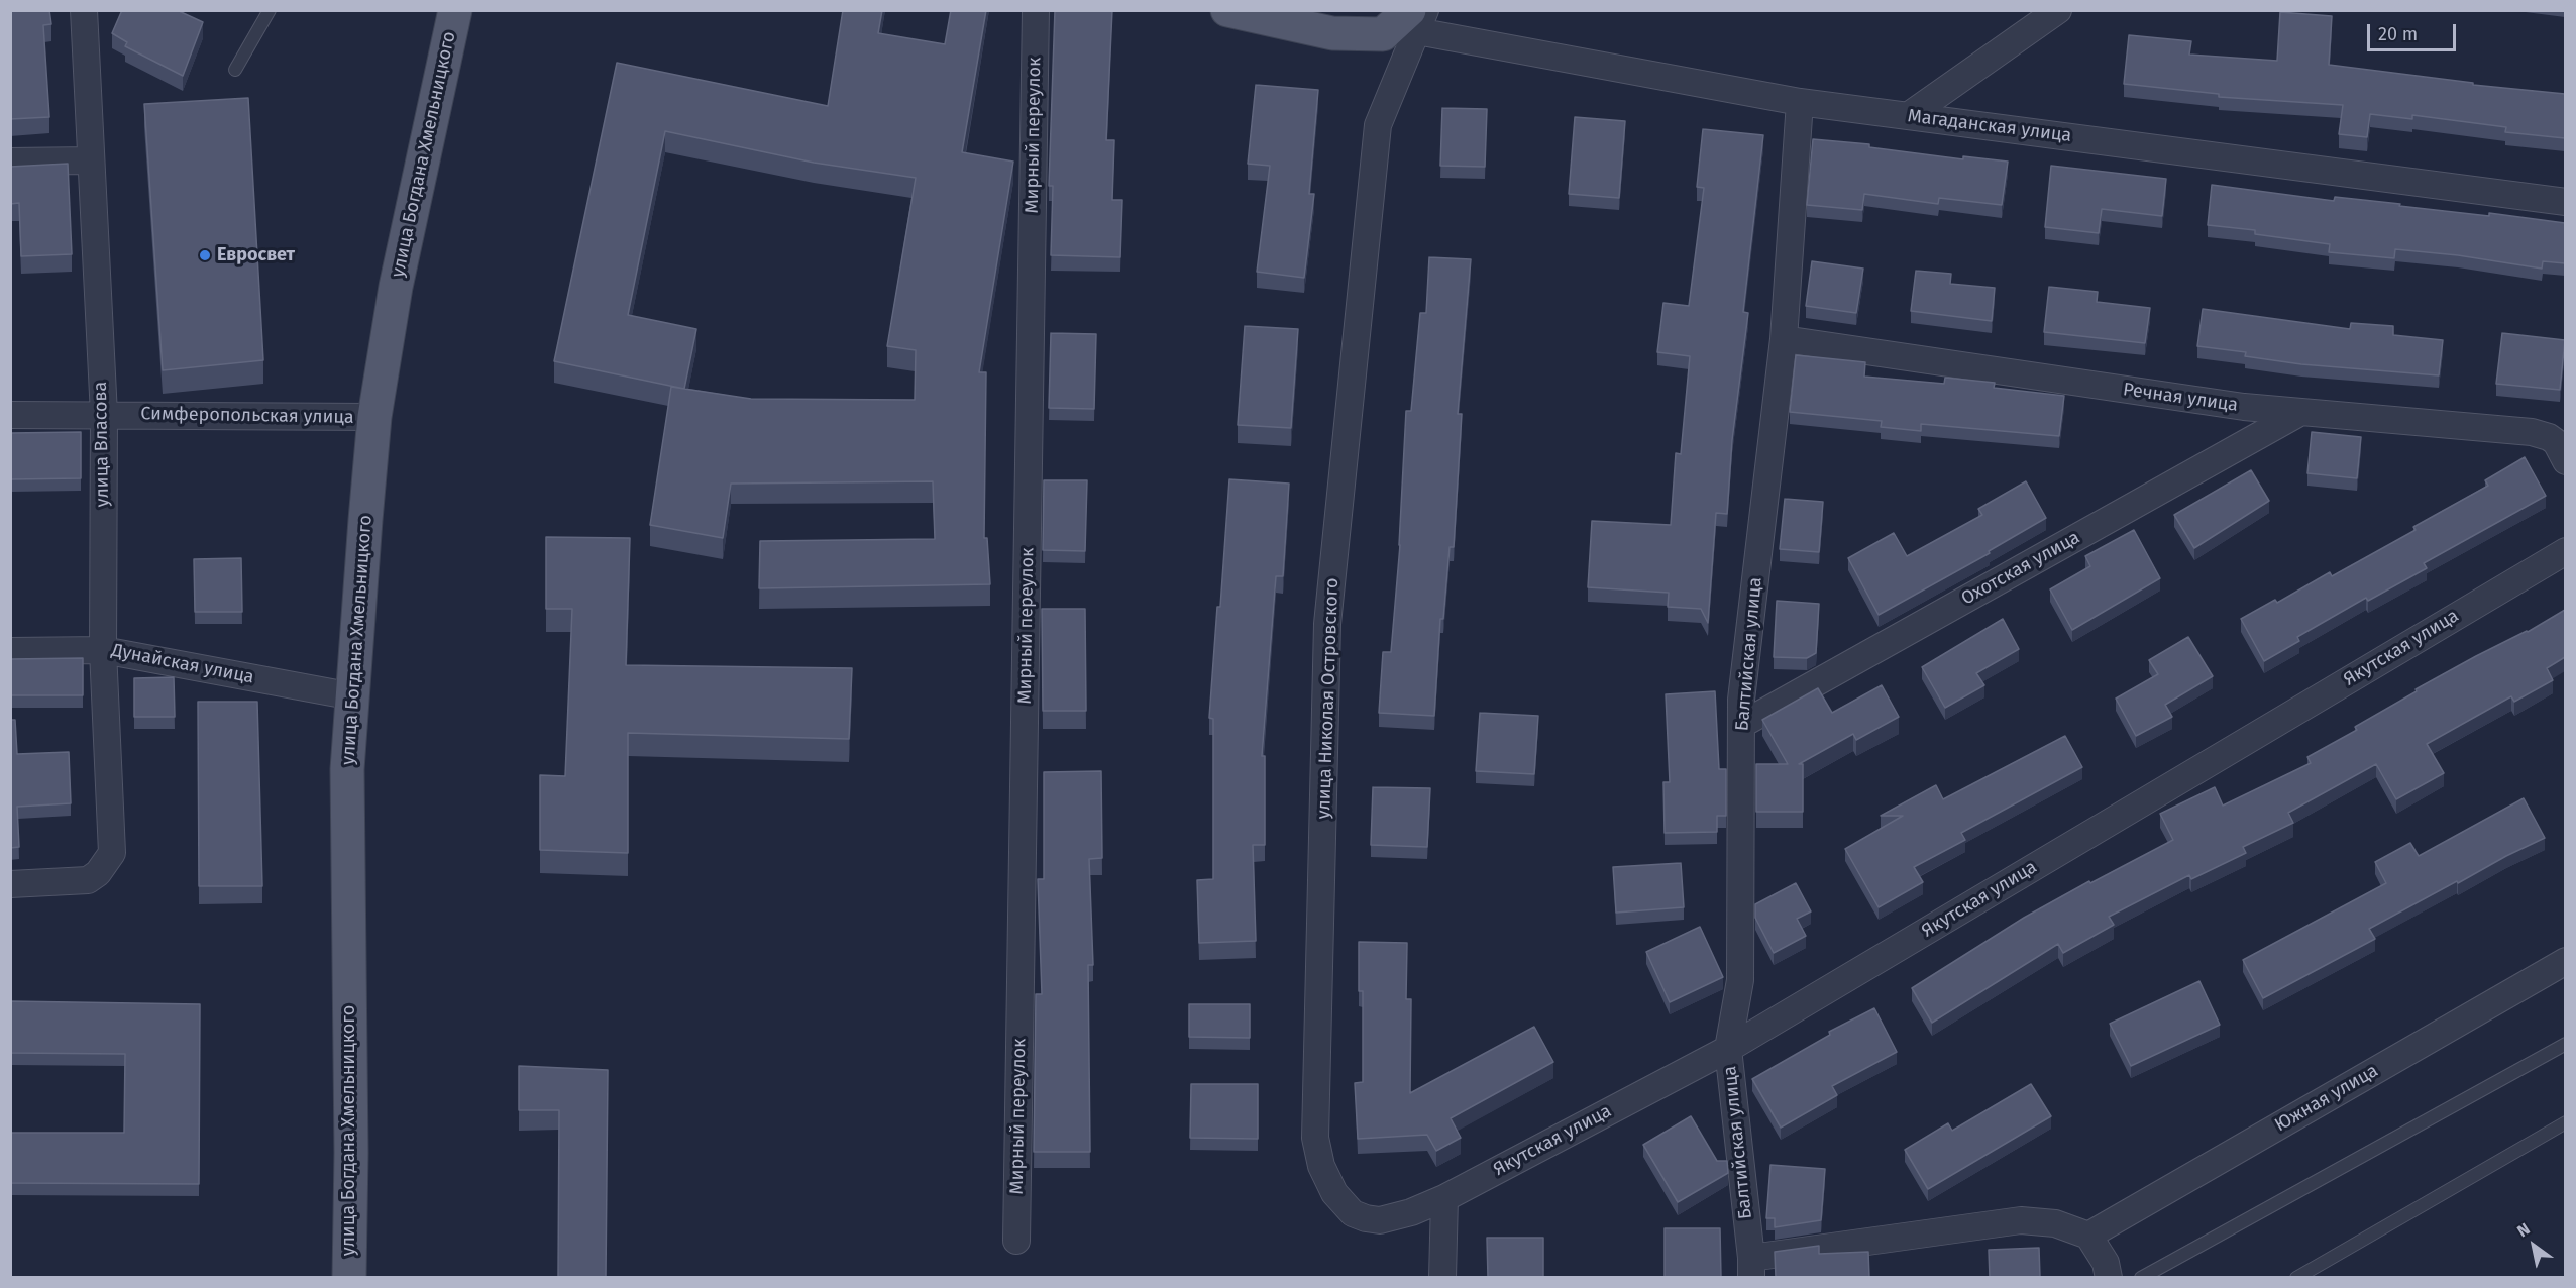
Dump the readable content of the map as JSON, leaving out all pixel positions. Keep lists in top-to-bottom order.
{
  "streets": {
    "main road": ["улица Богдана Хмельницкого"],
    "street": [
      "Магаданская улица",
      "Мирный переулок",
      "Речная улица",
      "Симферопольская улица",
      "улица Власова",
      "Охотская улица",
      "Якутская улица",
      "Балтийская улица",
      "Дунайская улица",
      "улица Николая Островского",
      "Южная улица"
    ]
  },
  "crossings": [
    ["Магаданская улица", "Балтийская улица"],
    ["Магаданская улица", "улица Николая Островского"],
    ["улица Богдана Хмельницкого", "Симферопольская улица"],
    ["улица Богдана Хмельницкого", "Дунайская улица"],
    ["Речная улица", "Охотская улица"],
    ["Речная улица", "Балтийская улица"],
    ["Симферопольская улица", "улица Власова"],
    ["улица Власова", "Дунайская улица"],
    ["Охотская улица", "Балтийская улица"],
    ["Якутская улица", "Балтийская улица"],
    ["Якутская улица", "улица Николая Островского"]
  ],
  "places": ["Евросвет"],
  "scale_bar": "20 m",
  "north": "top left"
}
